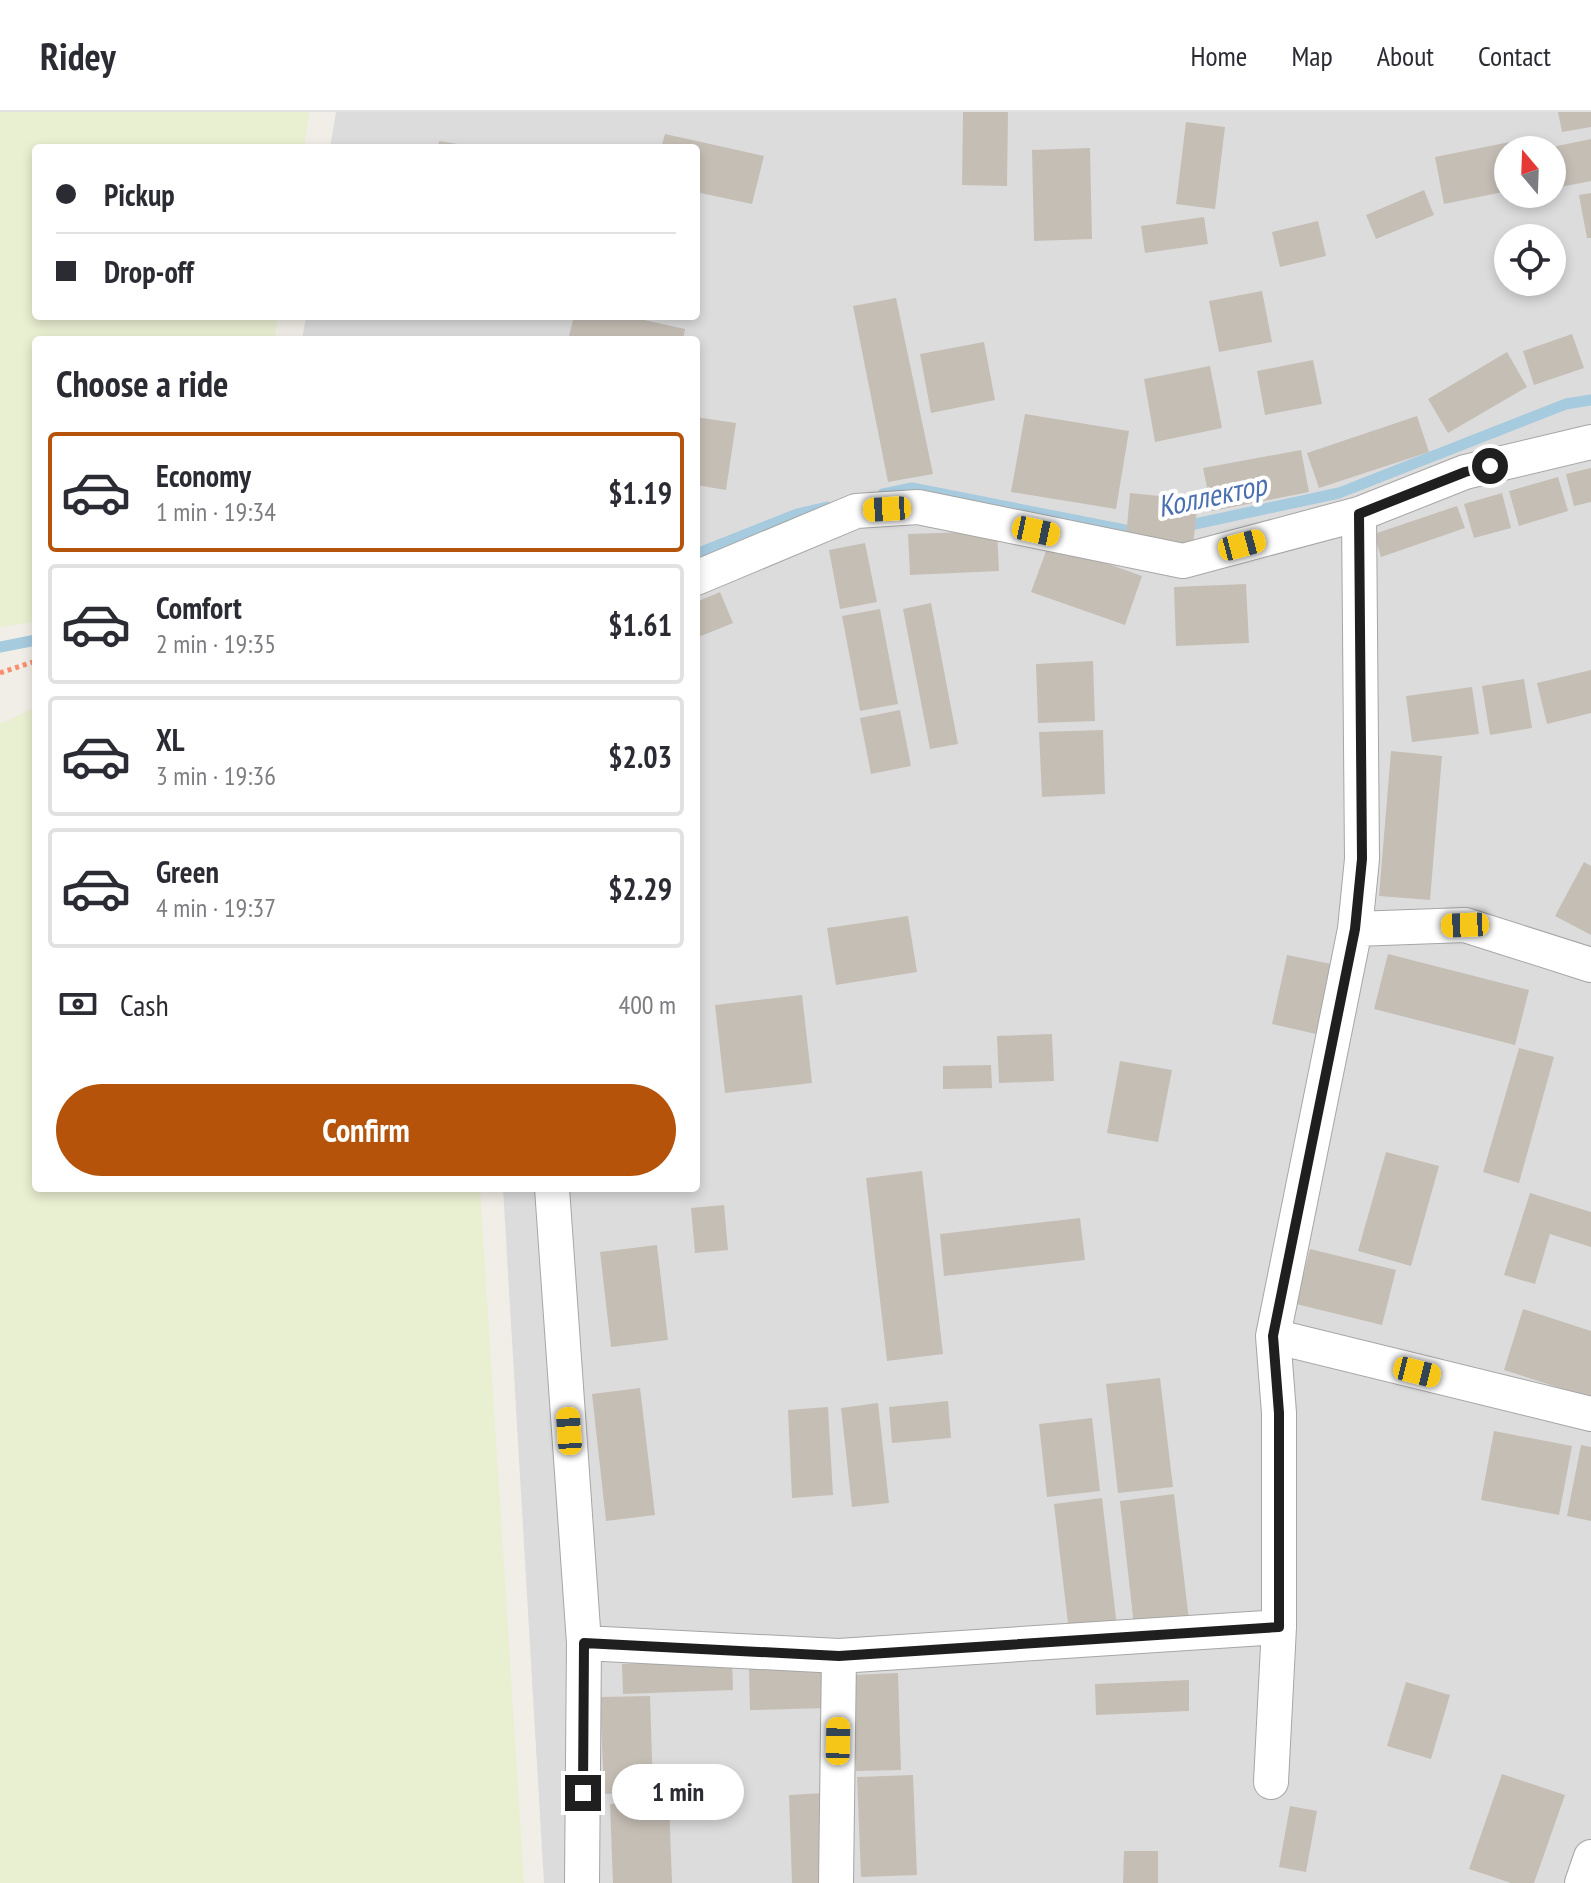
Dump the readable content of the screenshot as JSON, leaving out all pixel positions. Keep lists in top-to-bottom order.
{
  "water": ["Коллектор"],
  "north": "top",
  "page": {
    "header": "Ridey",
    "nav": [
      "Home",
      "Map",
      "About",
      "Contact"
    ],
    "banner": ["Pickup", "Drop-off"],
    "heading": "Choose a ride",
    "list": [
      {
        "name": "Economy",
        "note": "1 min · 19:34",
        "value": "$1.19"
      },
      {
        "name": "Comfort",
        "note": "2 min · 19:35",
        "value": "$1.61"
      },
      {
        "name": "XL",
        "note": "3 min · 19:36",
        "value": "$2.03"
      },
      {
        "name": "Green",
        "note": "4 min · 19:37",
        "value": "$2.29"
      }
    ],
    "pay": ["Cash", "400 m"],
    "buttons": "Confirm",
    "bubble": "1 min"
  }
}
